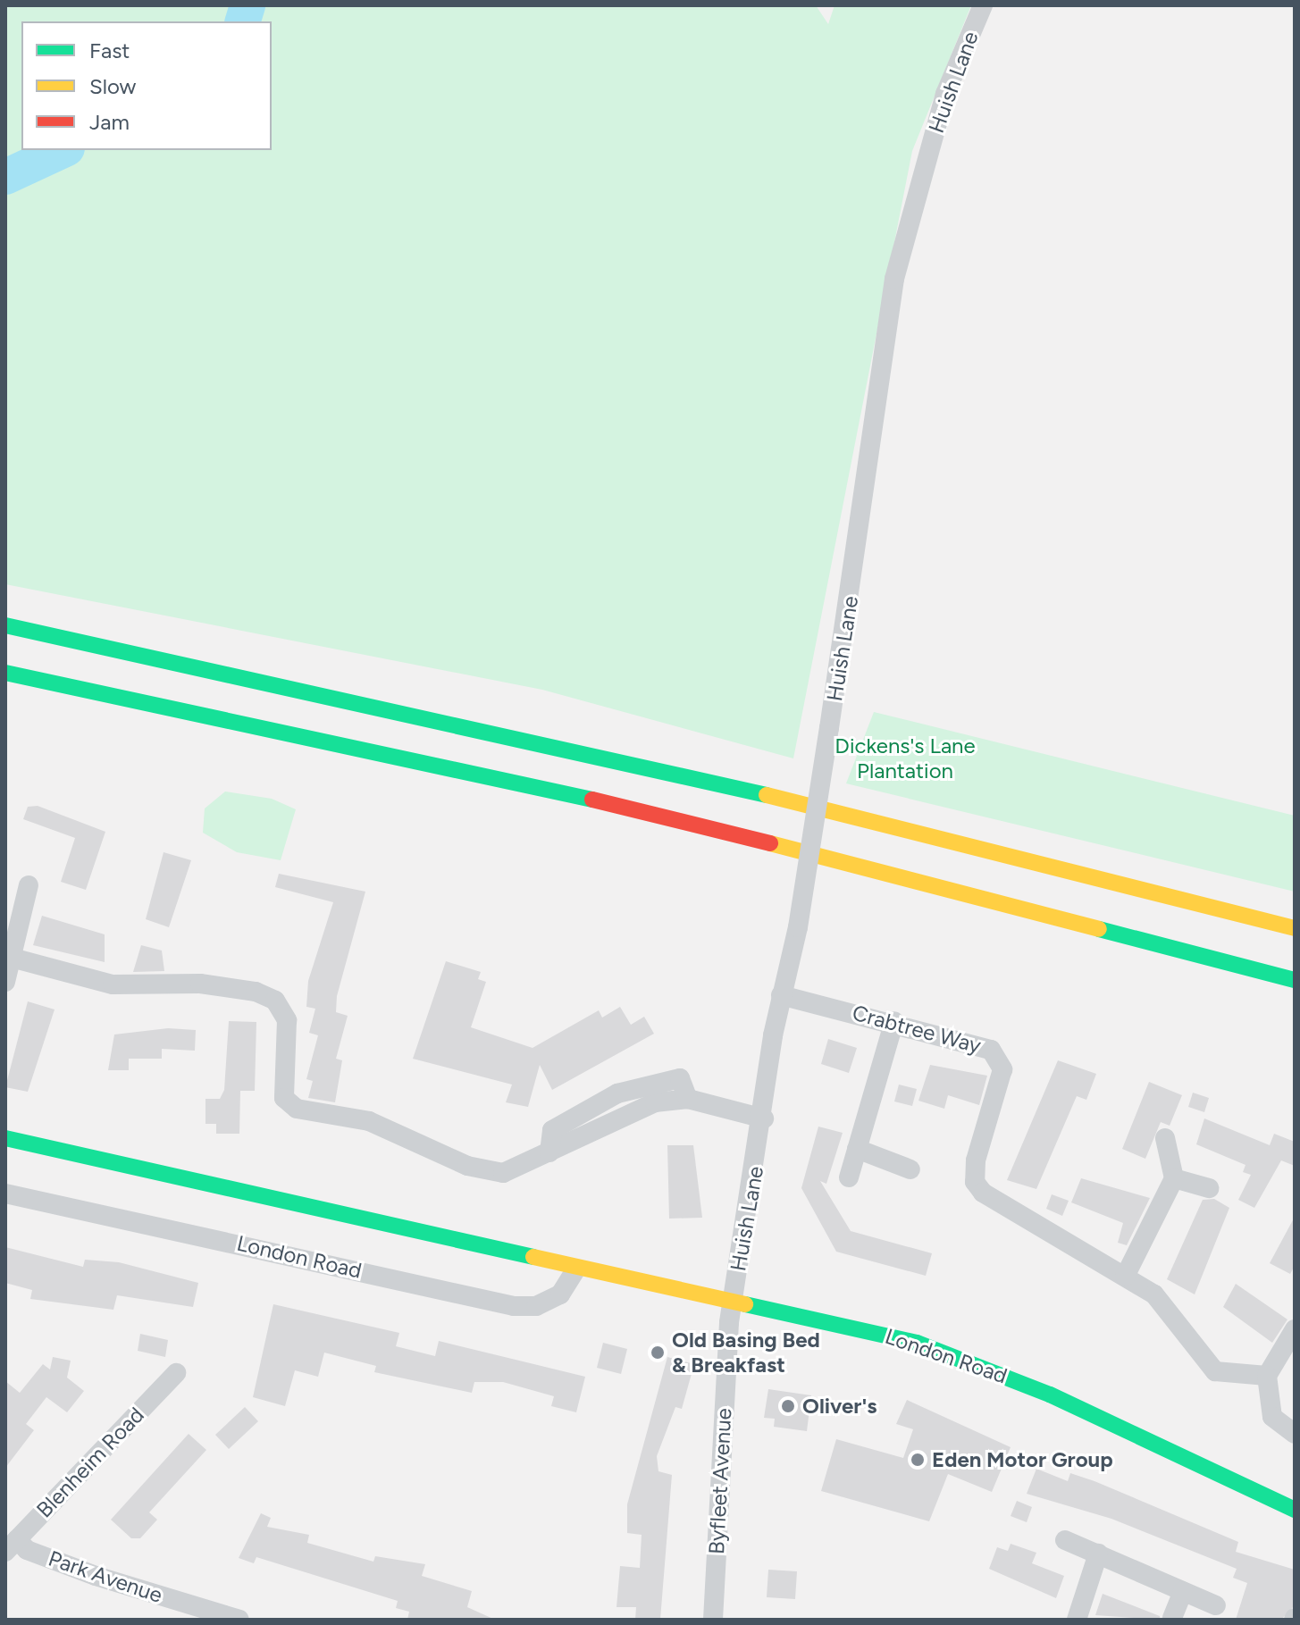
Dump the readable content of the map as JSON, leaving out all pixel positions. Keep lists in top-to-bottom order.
{
  "streets": {
    "main road": ["London Road"],
    "street": [
      "Huish Lane",
      "Crabtree Way",
      "Blenheim Road",
      "Byfleet Avenue",
      "Park Avenue"
    ]
  },
  "crossings": [
    ["Huish Lane", "Crabtree Way"],
    ["Huish Lane", "London Road"],
    ["Huish Lane", "Byfleet Avenue"],
    ["London Road", "Byfleet Avenue"],
    ["Blenheim Road", "Park Avenue"]
  ],
  "parks": ["Dickens's Lane Plantation"],
  "places": ["Old Basing Bed & Breakfast", "Oliver's", "Eden Motor Group"],
  "legend": ["Fast", "Slow", "Jam"]
}
